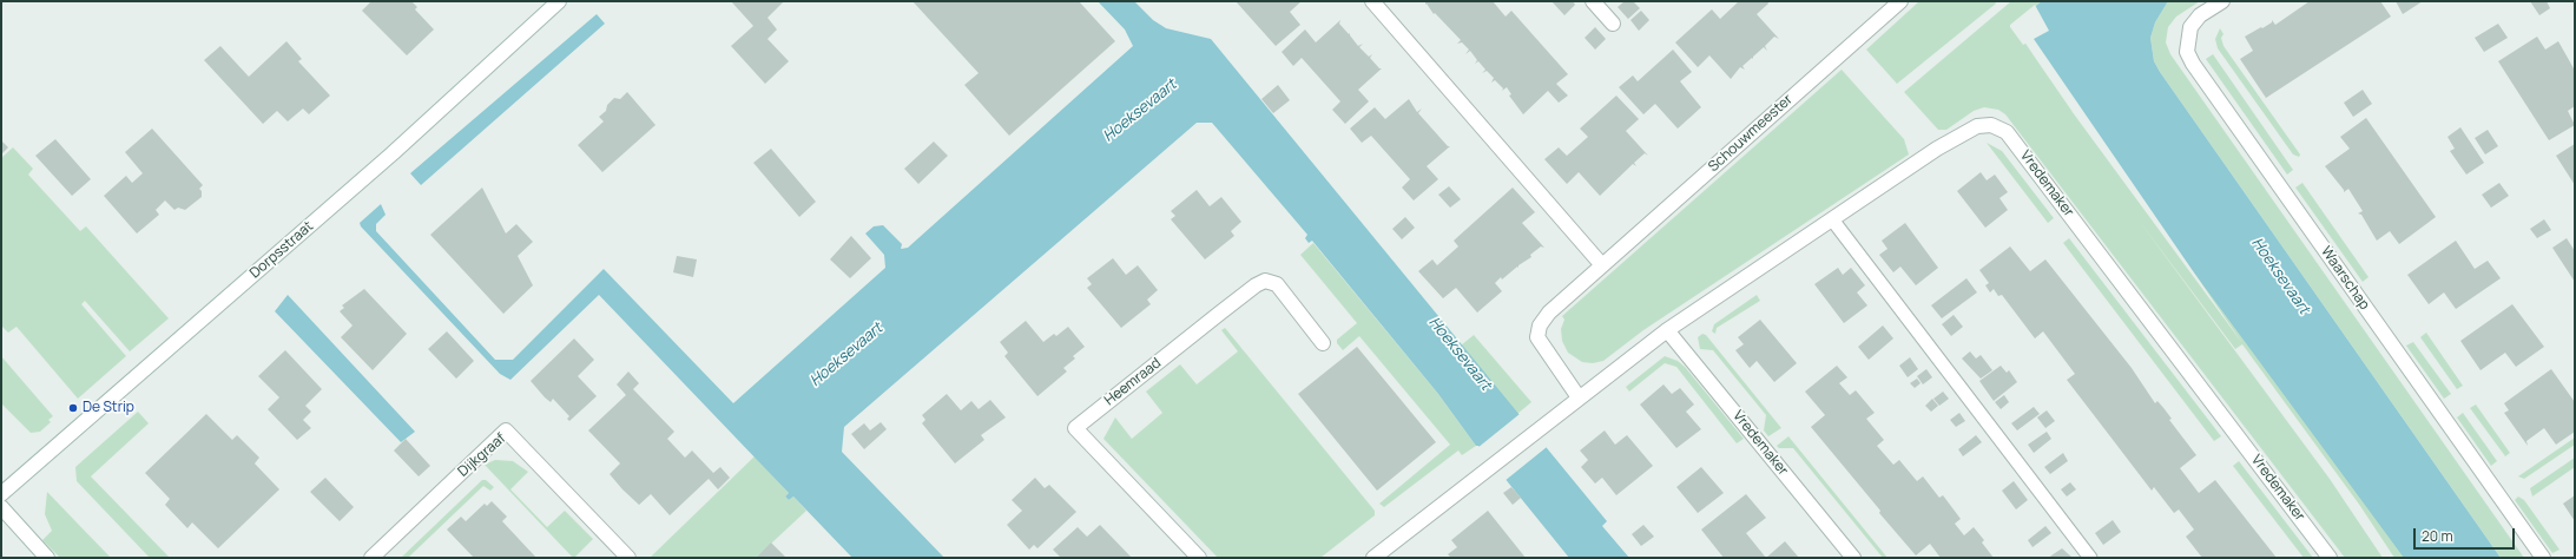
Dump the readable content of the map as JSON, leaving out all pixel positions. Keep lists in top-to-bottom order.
{
  "streets": {
    "street": [
      "Schouwmeester",
      "Vredemaker",
      "Dorpsstraat",
      "Waarschap",
      "Heemraad",
      "Dijkgraaf"
    ]
  },
  "crossings": [
    ["Schouwmeester", "Vredemaker"]
  ],
  "water": ["Hoeksevaart"],
  "places": ["De Strip"],
  "scale_bar": "20 m"
}
